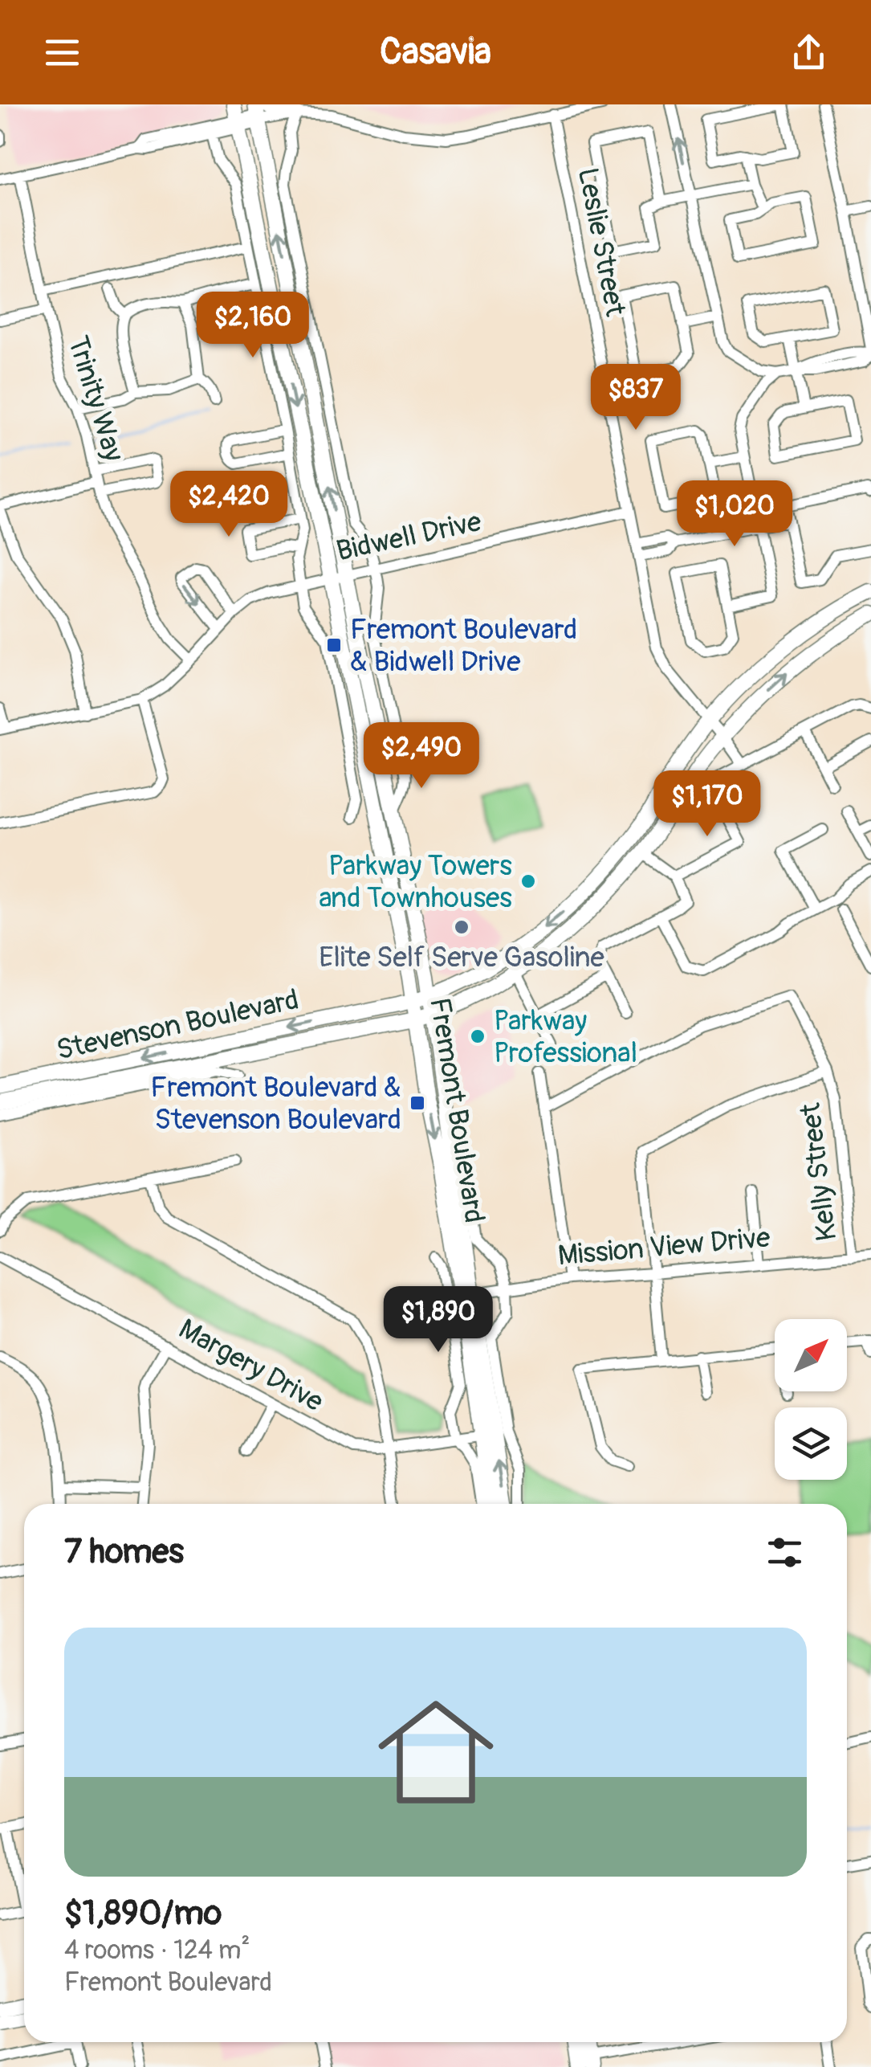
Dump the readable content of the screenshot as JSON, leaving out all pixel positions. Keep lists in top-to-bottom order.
{
  "streets": {
    "main road": ["Stevenson Boulevard", "Fremont Boulevard"],
    "street": [
      "Leslie Street",
      "Trinity Way",
      "Bidwell Drive",
      "Kelly Street",
      "Mission View Drive",
      "Margery Drive"
    ]
  },
  "crossings": [
    ["Leslie Street", "Bidwell Drive"],
    ["Leslie Street", "Stevenson Boulevard"],
    ["Trinity Way", "Bidwell Drive"],
    ["Bidwell Drive", "Fremont Boulevard"],
    ["Stevenson Boulevard", "Fremont Boulevard"],
    ["Fremont Boulevard", "Mission View Drive"],
    ["Fremont Boulevard", "Margery Drive"],
    ["Kelly Street", "Mission View Drive"]
  ],
  "places": {
    "transit": ["Fremont Boulevard & Bidwell Drive", "Fremont Boulevard & Stevenson Boulevard"],
    "other": ["Parkway Towers and Townhouses", "Elite Self Serve Gasoline", "Parkway Professional"]
  },
  "north": "top right",
  "page": {
    "header": "Casavia",
    "price": [
      "$2,160",
      "$837",
      "$2,420",
      "$1,020",
      "$2,490",
      "$1,170",
      "$1,890"
    ],
    "heading": "7 homes",
    "list": [
      {
        "name": "$1,890/mo",
        "note": "4 rooms · 124 m² · Fremont Boulevard"
      }
    ]
  }
}
